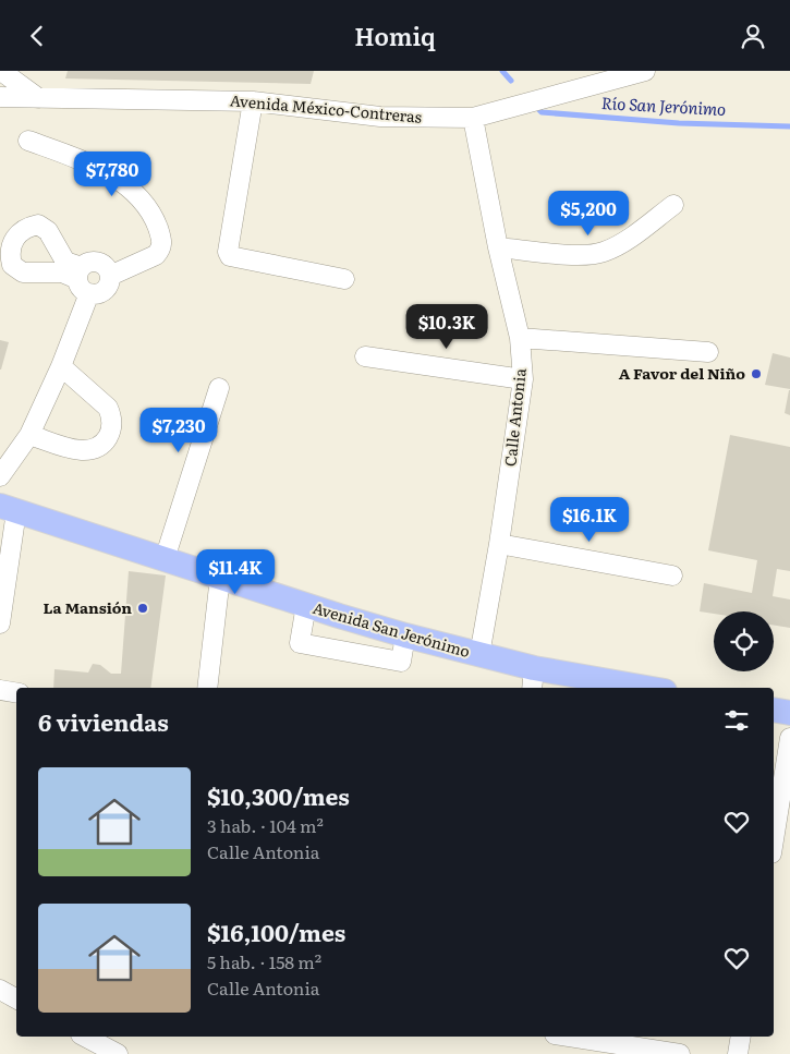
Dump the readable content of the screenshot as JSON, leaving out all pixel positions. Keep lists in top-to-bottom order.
{
  "streets": {
    "main road": ["Avenida San Jerónimo"],
    "street": ["Avenida México-Contreras", "Calle Antonia"]
  },
  "crossings": [
    ["Avenida México-Contreras", "Calle Antonia"],
    ["Calle Antonia", "Avenida San Jerónimo"]
  ],
  "water": ["Río San Jerónimo"],
  "places": ["A Favor del Niño", "La Mansión"],
  "page": {
    "header": "Homiq",
    "price": [
      "$7,780",
      "$5,200",
      "$10.3K",
      "$7,230",
      "$16.1K",
      "$11.4K"
    ],
    "heading": "6 viviendas",
    "list": [
      {
        "name": "$10,300/mes",
        "note": "3 hab. · 104 m² · Calle Antonia"
      },
      {
        "name": "$16,100/mes",
        "note": "5 hab. · 158 m² · Calle Antonia"
      }
    ]
  }
}
